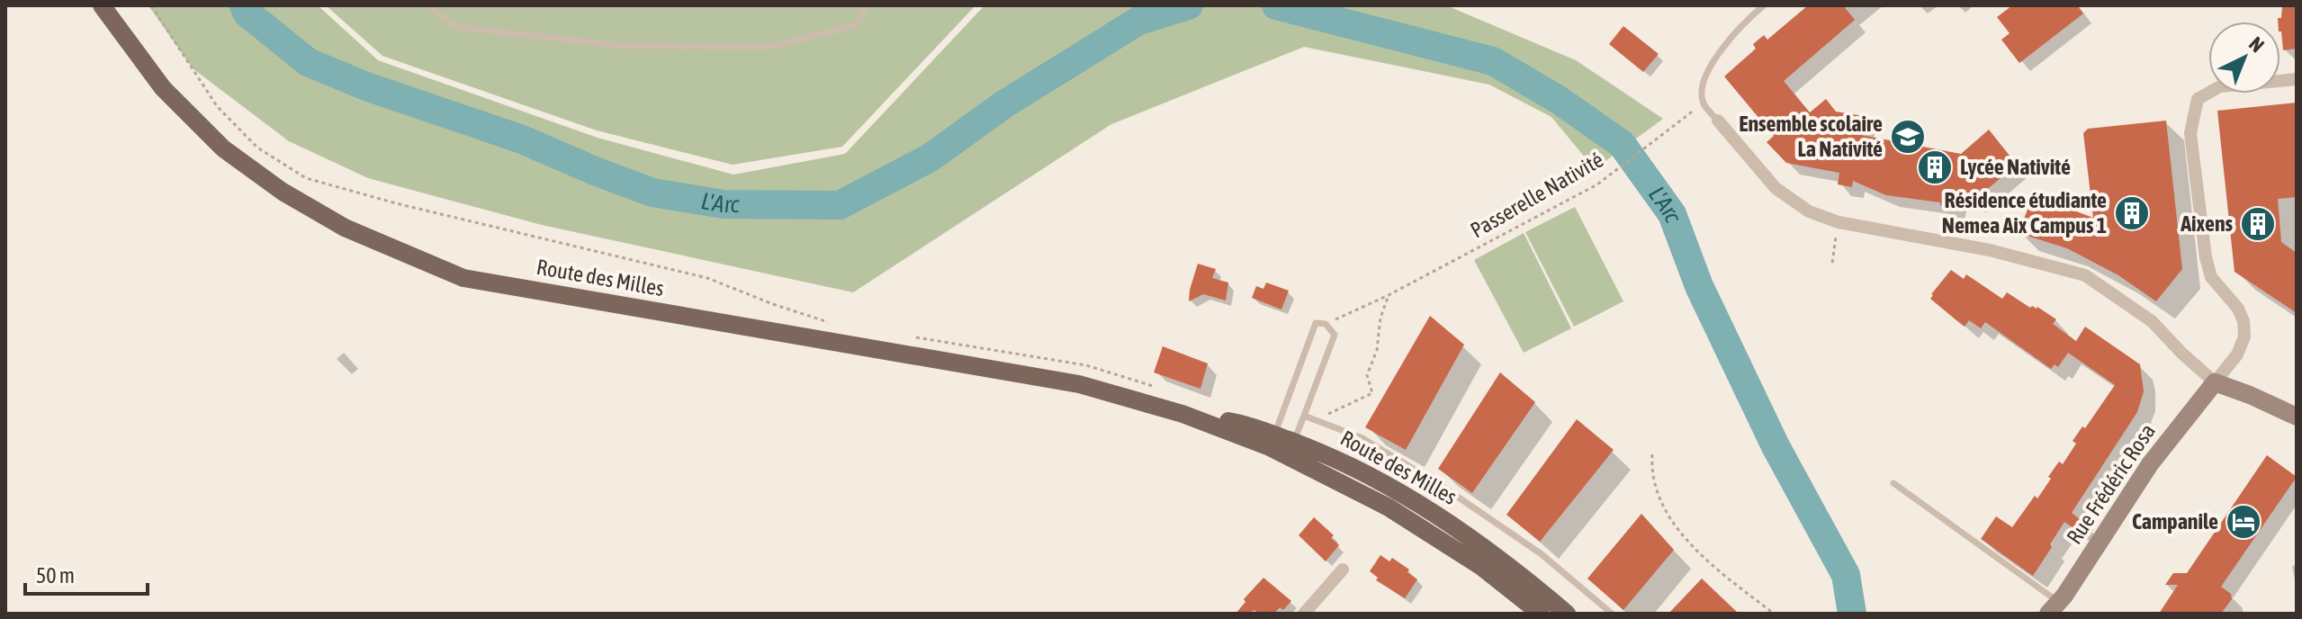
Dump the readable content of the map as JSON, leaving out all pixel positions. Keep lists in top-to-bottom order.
{
  "streets": {
    "main road": ["Route des Milles"],
    "street": ["Rue Frédéric Rosa"],
    "path": ["Passerelle Nativité"]
  },
  "water": ["L'Arc"],
  "places": {
    "school or university": ["Ensemble scolaire La Nativité"],
    "building": ["Lycée Nativité", "Résidence étudiante Nemea Aix Campus 1", "Aixens"],
    "hotel": ["Campanile"]
  },
  "scale_bar": "50 m",
  "north": "top right"
}
